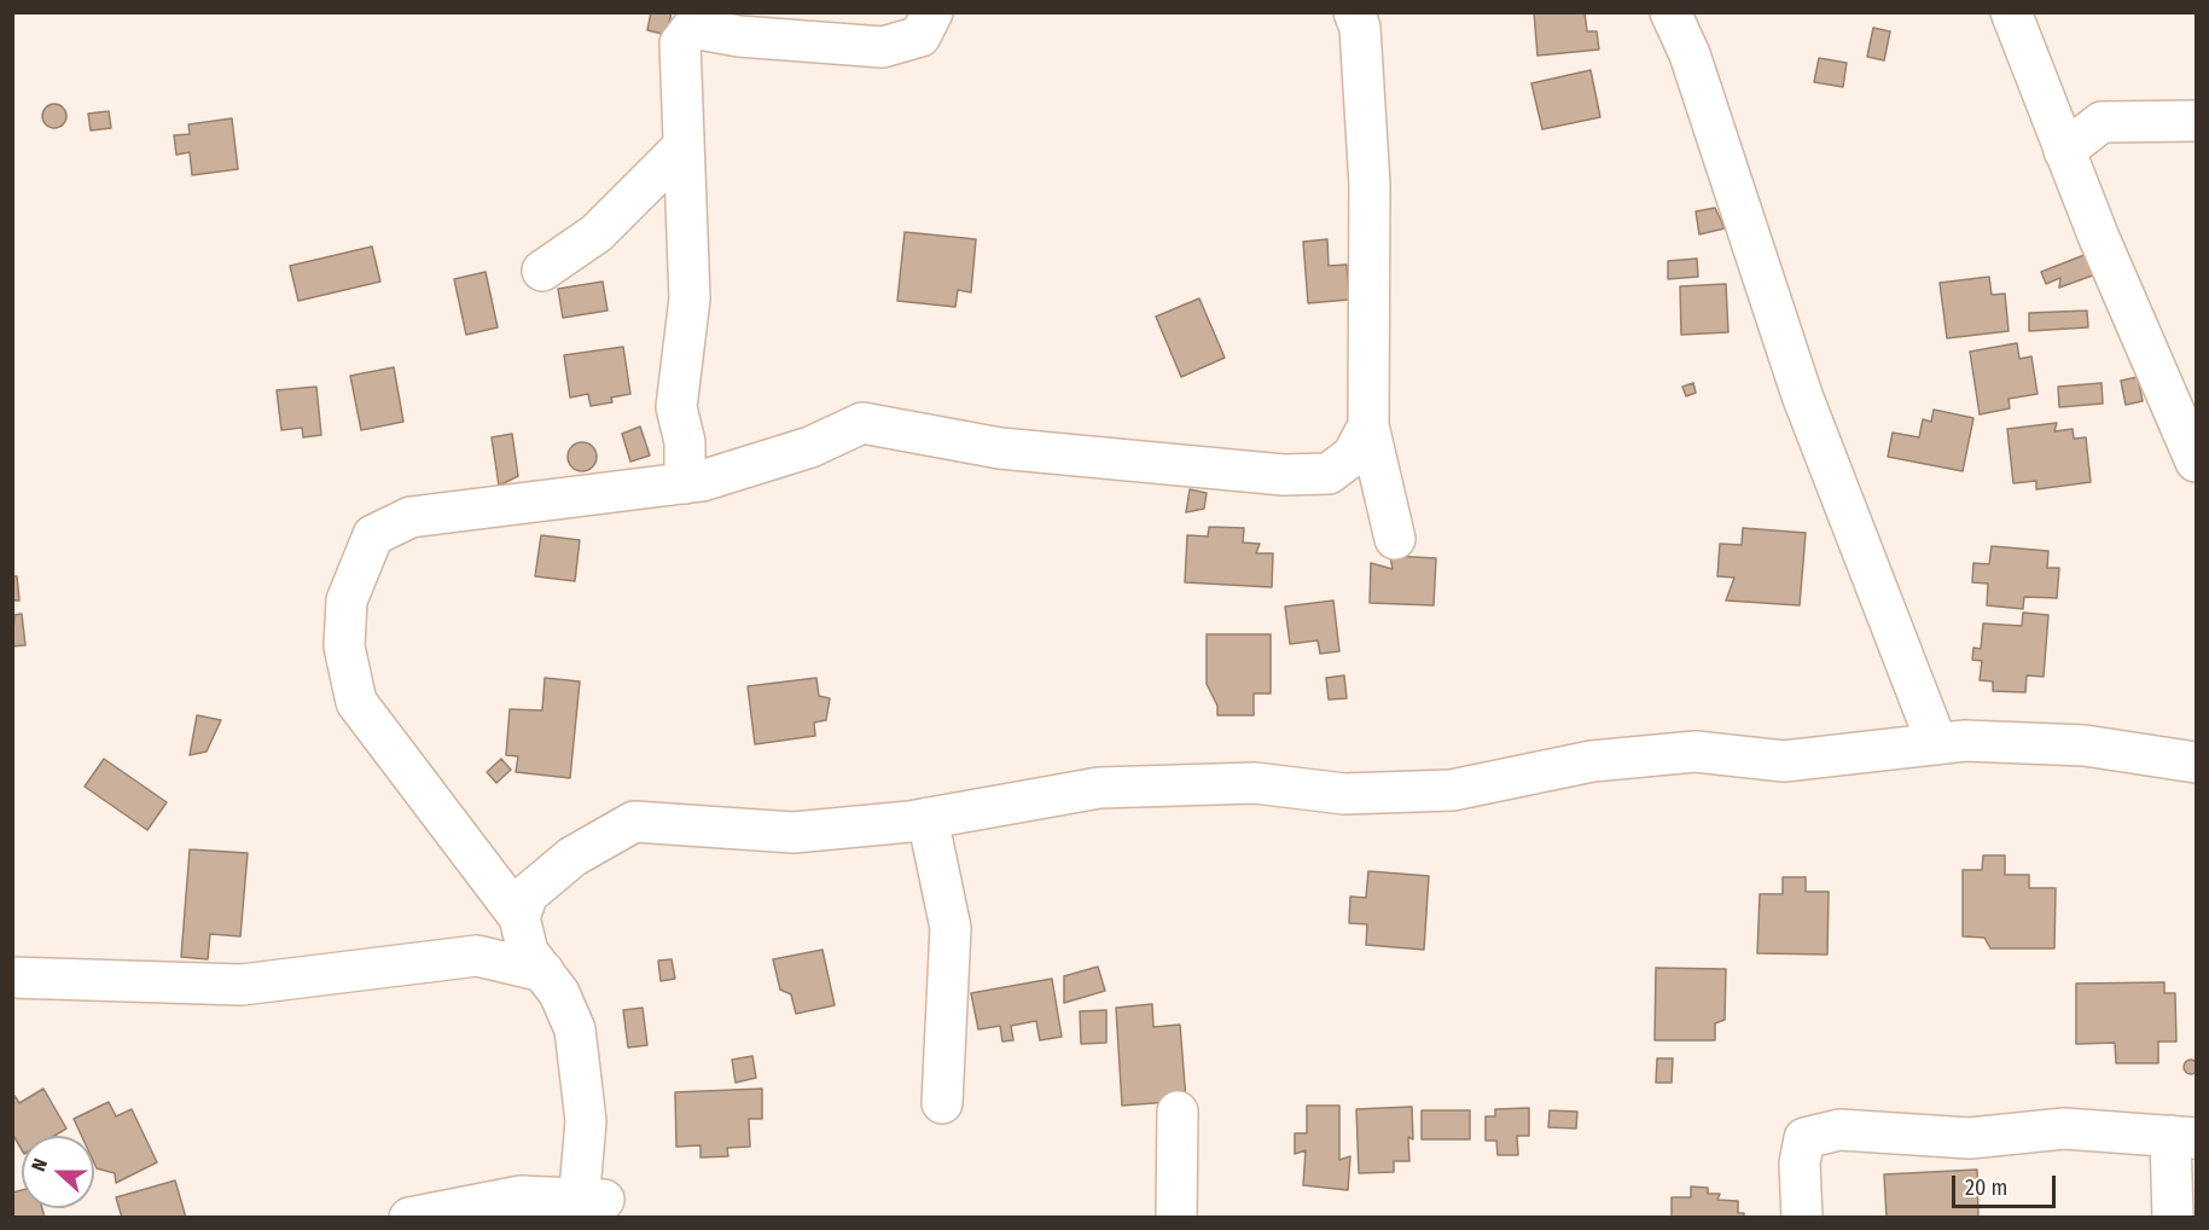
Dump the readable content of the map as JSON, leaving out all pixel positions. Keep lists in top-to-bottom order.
{
  "scale_bar": "20 m",
  "north": "left"
}
